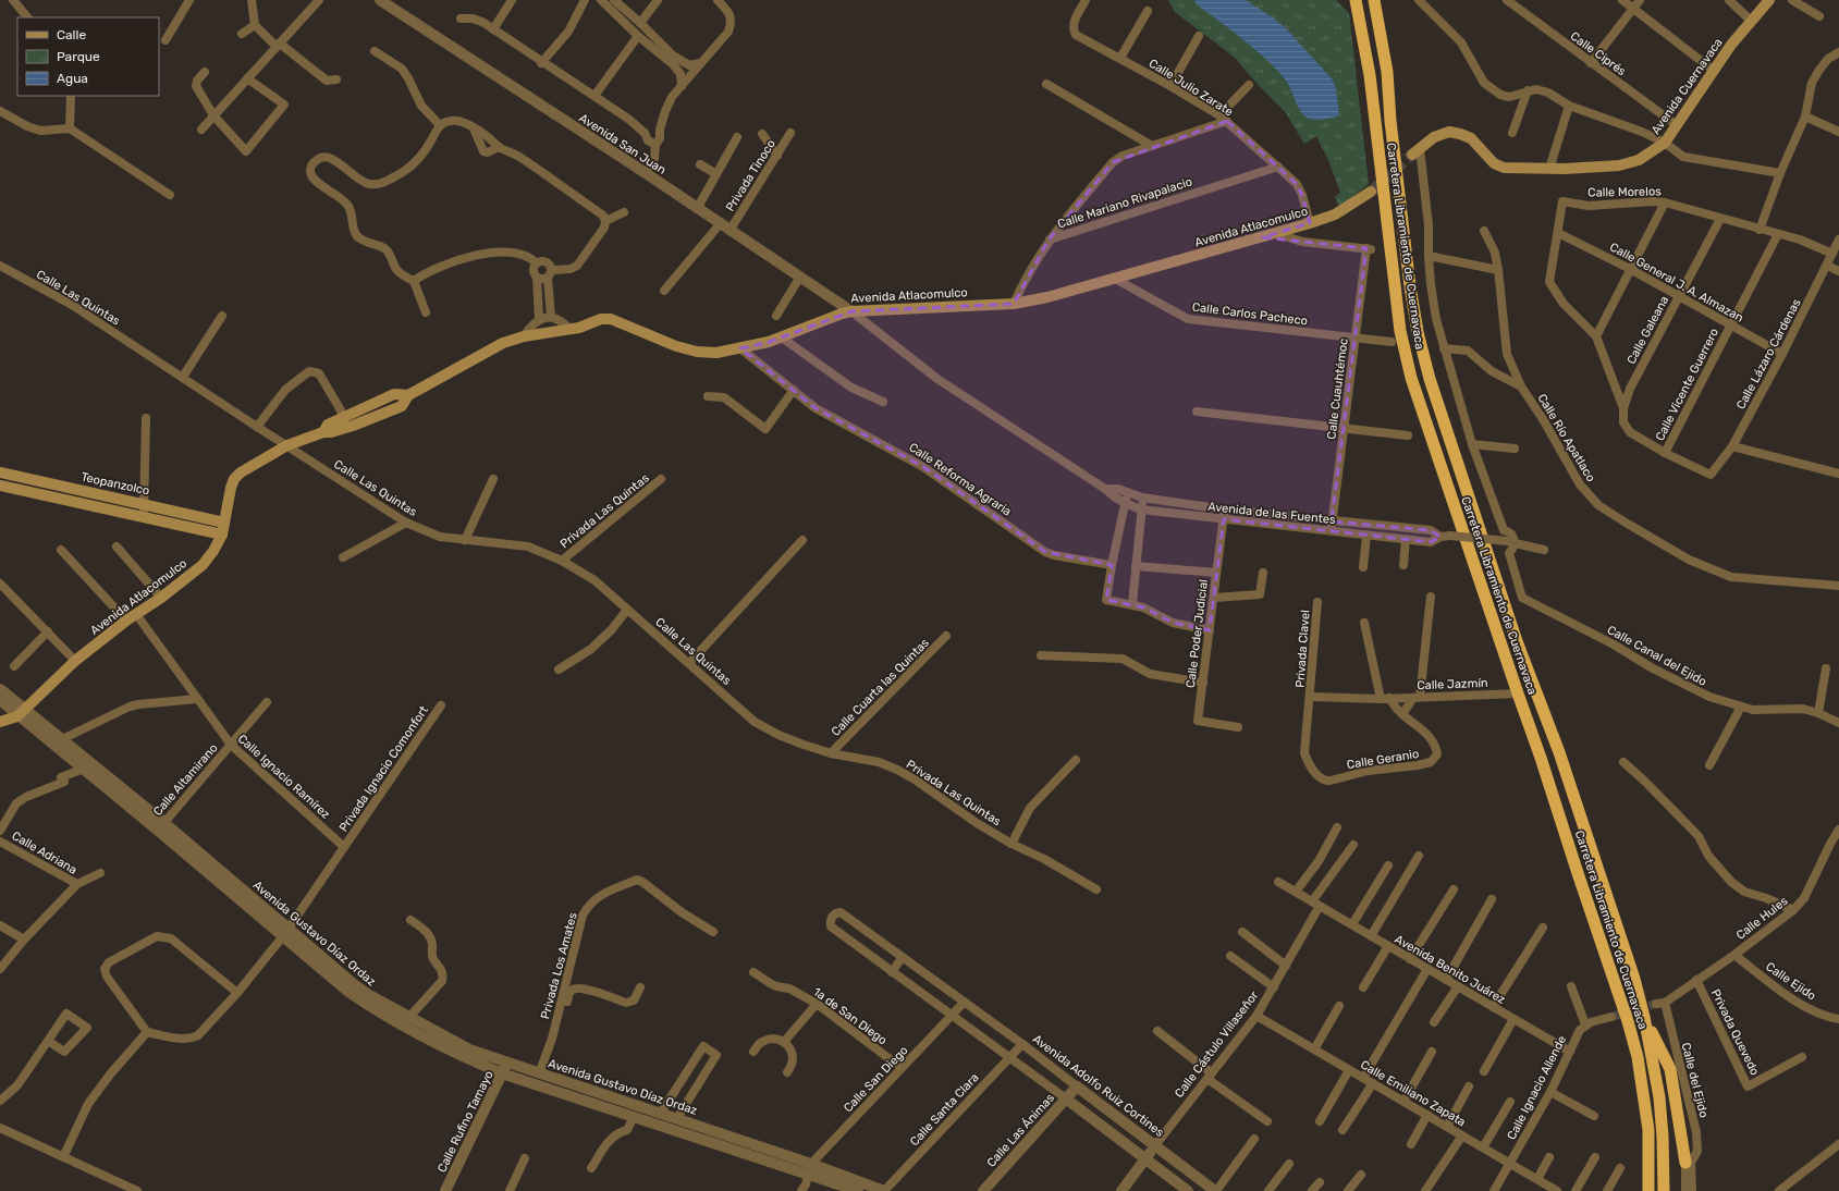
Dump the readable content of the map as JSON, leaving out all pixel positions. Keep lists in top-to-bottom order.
{
  "streets": {
    "highway": ["Carretera Libramiento de Cuernavaca"],
    "main road": ["Avenida Cuernavaca", "Avenida Atlacomulco", "Teopanzolco"],
    "street": [
      "Calle Ciprés",
      "Calle Julio Zarate",
      "Avenida San Juan",
      "Privada Tinoco",
      "Calle Morelos",
      "Calle Mariano Rivapalacio",
      "Calle General J. A. Almazan",
      "Calle Las Quintas",
      "Calle Carlos Pacheco",
      "Calle Galeana",
      "Calle Lázaro Cárdenas",
      "Calle Vicente Guerrero",
      "Calle Cuauhtémoc",
      "Calle Río Apatlaco",
      "Calle Reforma Agraria",
      "Privada Las Quintas",
      "Avenida de las Fuentes",
      "Calle Poder Judicial",
      "Privada Clavel",
      "Calle Canal del Ejido",
      "Calle Jazmín",
      "Calle Cuarta las Quintas",
      "Calle Geranio",
      "Privada Ignacio Comonfort",
      "Calle Ignacio Ramírez",
      "Calle Altamirano",
      "Calle Adriana",
      "Calle Hules",
      "Avenida Gustavo Díaz Ordaz",
      "Privada Los Amates",
      "Avenida Benito Juárez",
      "Calle Ejido",
      "1a de San Diego",
      "Privada Quevedo",
      "Calle Cástulo Villaseñor",
      "Calle San Diego",
      "Calle del Ejido",
      "Avenida Adolfo Ruiz Cortines",
      "Calle Ignacio Allende",
      "Calle Emiliano Zapata",
      "Calle Santa Clara",
      "Calle Rufino Tamayo",
      "Calle Las Ánimas"
    ]
  },
  "crossings": [
    ["Calle Ciprés", "Avenida Cuernavaca"],
    ["Calle Julio Zarate", "Calle Mariano Rivapalacio"],
    ["Calle Julio Zarate", "Avenida Atlacomulco"],
    ["Avenida San Juan", "Privada Tinoco"],
    ["Avenida San Juan", "Avenida Atlacomulco"],
    ["Avenida San Juan", "Avenida de las Fuentes"],
    ["Calle Morelos", "Calle General J. A. Almazan"],
    ["Calle Morelos", "Calle Galeana"],
    ["Calle Morelos", "Calle Lázaro Cárdenas"],
    ["Calle Morelos", "Calle Vicente Guerrero"],
    ["Calle Mariano Rivapalacio", "Avenida Atlacomulco"],
    ["Avenida Atlacomulco", "Calle Las Quintas"],
    ["Avenida Atlacomulco", "Calle Carlos Pacheco"],
    ["Avenida Atlacomulco", "Calle Cuauhtémoc"],
    ["Avenida Atlacomulco", "Calle Reforma Agraria"],
    ["Avenida Atlacomulco", "Teopanzolco"],
    ["Avenida Atlacomulco", "Avenida de las Fuentes"],
    ["Avenida Atlacomulco", "Calle Ignacio Ramírez"],
    ["Avenida Atlacomulco", "Avenida Gustavo Díaz Ordaz"],
    ["Carretera Libramiento de Cuernavaca", "Calle Jazmín"],
    ["Calle General J. A. Almazan", "Calle Galeana"],
    ["Calle General J. A. Almazan", "Calle Lázaro Cárdenas"],
    ["Calle General J. A. Almazan", "Calle Vicente Guerrero"],
    ["Calle Las Quintas", "Privada Las Quintas"],
    ["Calle Las Quintas", "Calle Cuarta las Quintas"],
    ["Calle Carlos Pacheco", "Calle Cuauhtémoc"],
    ["Calle Cuauhtémoc", "Avenida de las Fuentes"],
    ["Privada Las Quintas", "Calle Cuarta las Quintas"],
    ["Avenida de las Fuentes", "Calle Poder Judicial"],
    ["Avenida de las Fuentes", "Calle Canal del Ejido"],
    ["Privada Clavel", "Calle Jazmín"],
    ["Privada Clavel", "Calle Geranio"],
    ["Calle Jazmín", "Calle Geranio"],
    ["Privada Ignacio Comonfort", "Calle Ignacio Ramírez"],
    ["Privada Ignacio Comonfort", "Avenida Gustavo Díaz Ordaz"],
    ["Calle Ignacio Ramírez", "Calle Altamirano"],
    ["Calle Altamirano", "Avenida Gustavo Díaz Ordaz"],
    ["Calle Hules", "Calle Ejido"],
    ["Calle Hules", "Calle del Ejido"],
    ["Avenida Gustavo Díaz Ordaz", "Privada Los Amates"],
    ["Avenida Gustavo Díaz Ordaz", "Calle San Diego"],
    ["Avenida Gustavo Díaz Ordaz", "Calle Santa Clara"],
    ["Avenida Gustavo Díaz Ordaz", "Calle Rufino Tamayo"],
    ["Avenida Benito Juárez", "Calle Cástulo Villaseñor"],
    ["Avenida Benito Juárez", "Calle Ignacio Allende"],
    ["Calle Ejido", "Calle del Ejido"],
    ["1a de San Diego", "Calle San Diego"],
    ["Privada Quevedo", "Calle del Ejido"],
    ["Calle Cástulo Villaseñor", "Avenida Adolfo Ruiz Cortines"],
    ["Calle Cástulo Villaseñor", "Calle Emiliano Zapata"],
    ["Calle San Diego", "Avenida Adolfo Ruiz Cortines"],
    ["Avenida Adolfo Ruiz Cortines", "Calle Santa Clara"],
    ["Avenida Adolfo Ruiz Cortines", "Calle Las Ánimas"],
    ["Calle Ignacio Allende", "Calle Emiliano Zapata"]
  ],
  "legend": ["Calle", "Parque", "Agua"]
}
